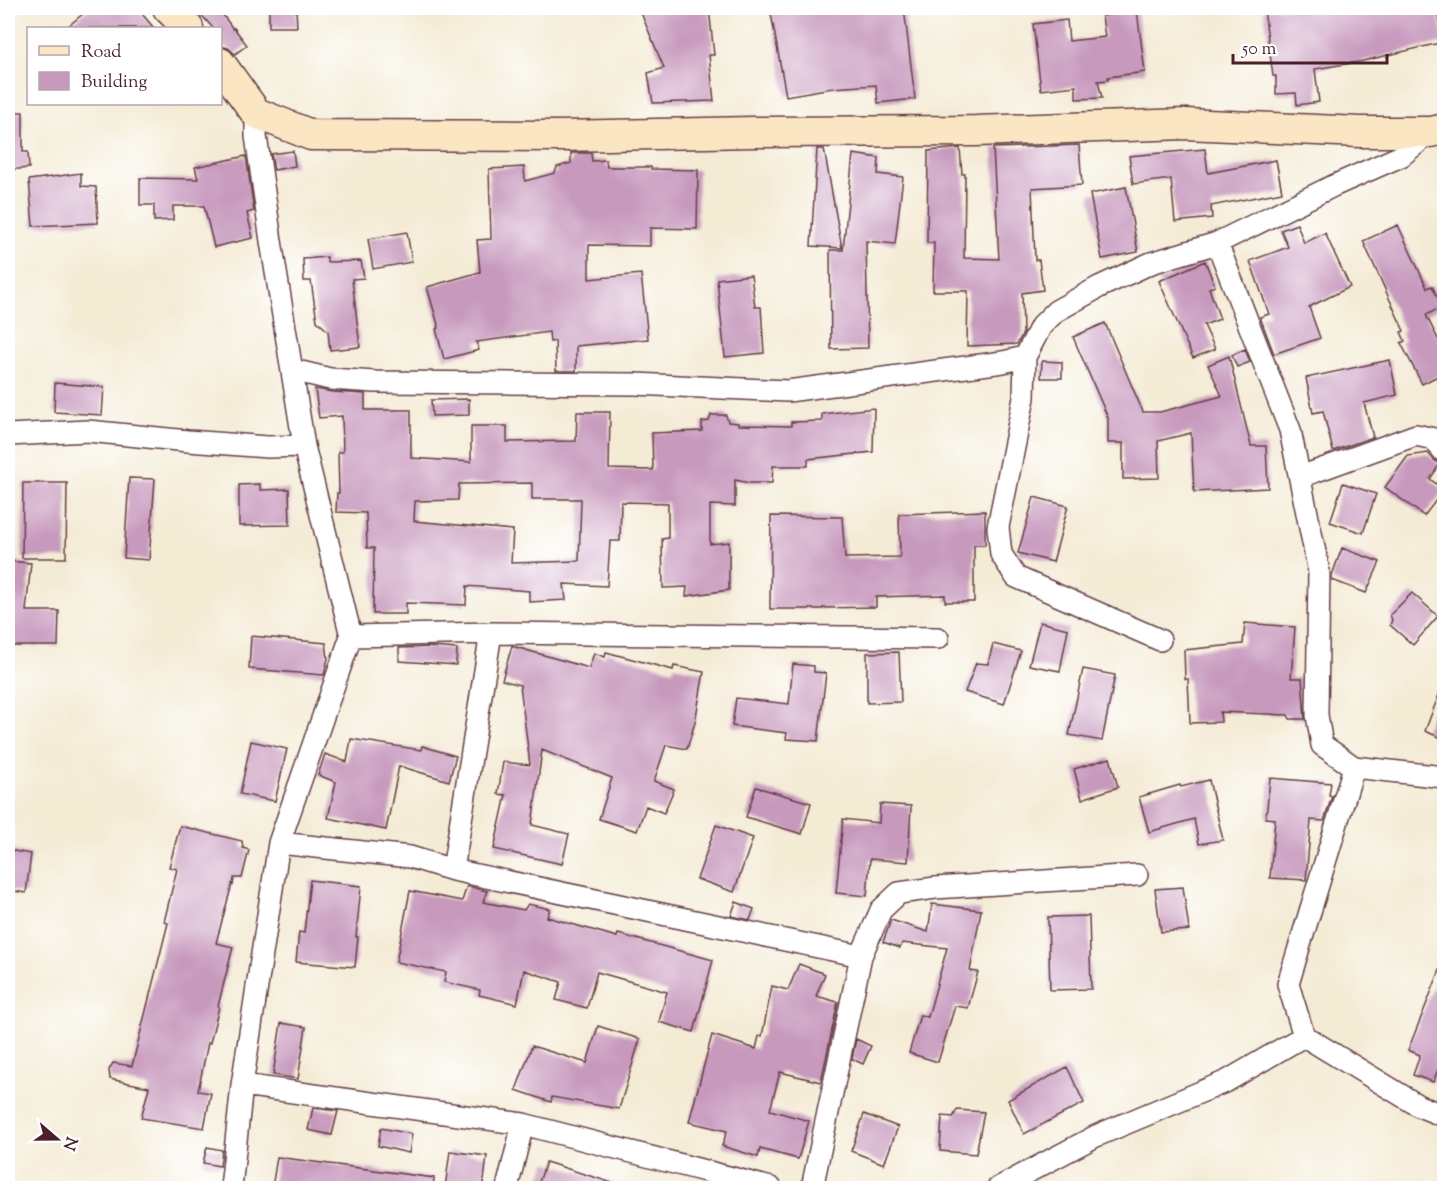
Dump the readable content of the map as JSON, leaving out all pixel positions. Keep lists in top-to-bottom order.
{
  "legend": ["Road", "Building"],
  "scale_bar": "50 m",
  "north": "right"
}
